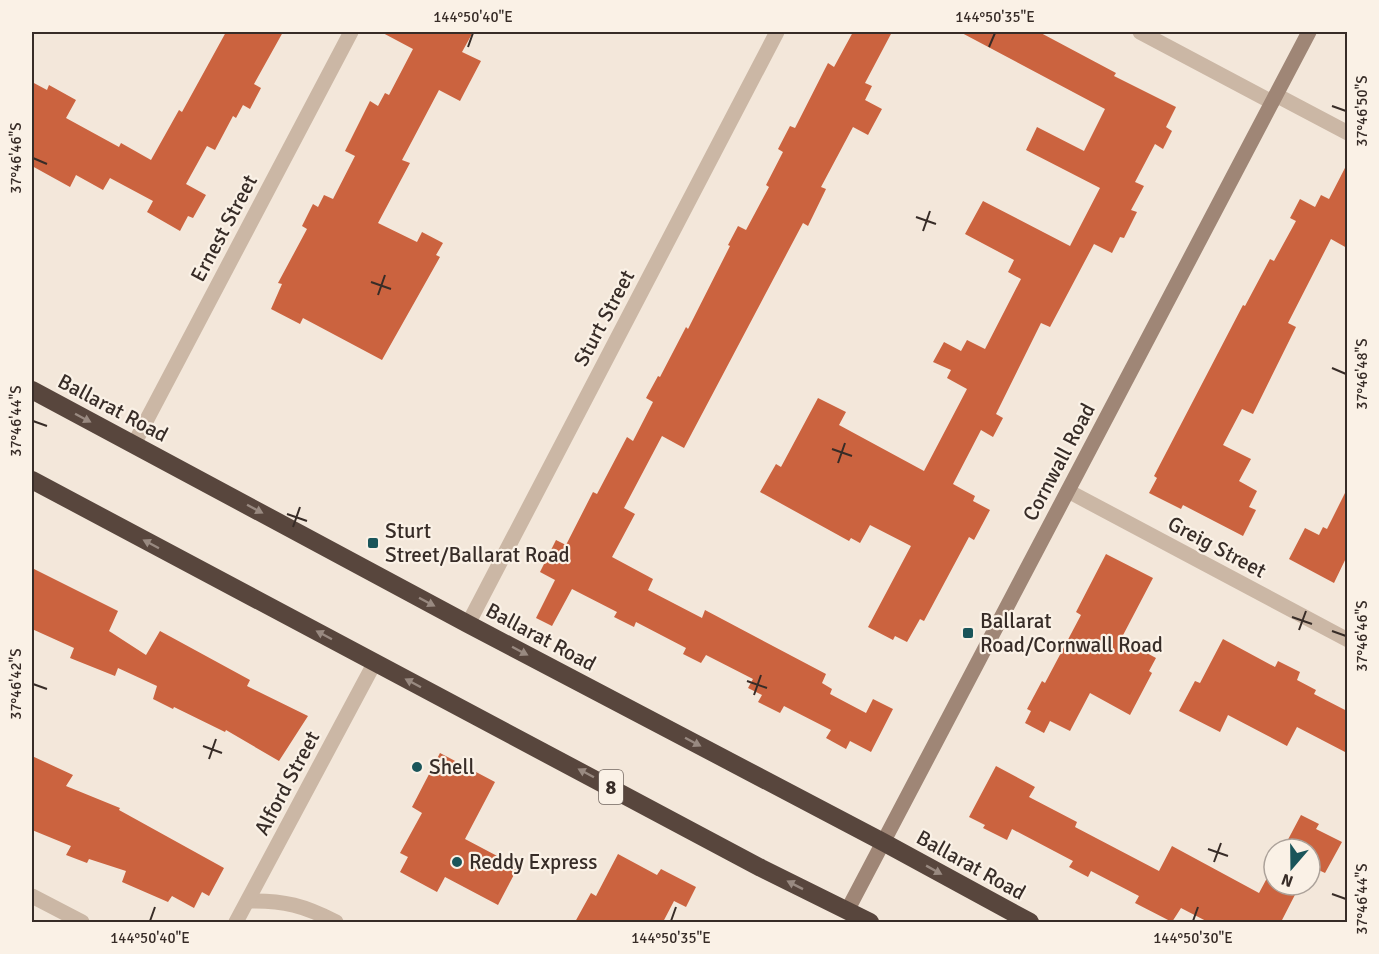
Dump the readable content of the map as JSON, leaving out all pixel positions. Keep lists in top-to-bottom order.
{
  "streets": {
    "highway": ["Ballarat Road", "8"],
    "street": [
      "Ernest Street",
      "Sturt Street",
      "Cornwall Road",
      "Greig Street",
      "Alford Street"
    ]
  },
  "crossings": [
    ["Ernest Street", "Ballarat Road"],
    ["Sturt Street", "Ballarat Road"],
    ["Ballarat Road", "Cornwall Road"],
    ["Cornwall Road", "Greig Street"],
    ["Cornwall Road", "8"],
    ["Alford Street", "8"]
  ],
  "places": {
    "transit": ["Sturt Street/Ballarat Road", "Ballarat Road/Cornwall Road"],
    "other": ["Shell", "Reddy Express"]
  },
  "north": "bottom",
  "coordinates": [
    "144°50'40\"E",
    "144°50'35\"E",
    "37°46'50\"S",
    "37°46'46\"S",
    "37°46'48\"S",
    "37°46'44\"S",
    "37°46'42\"S",
    "144°50'30\"E"
  ]
}
